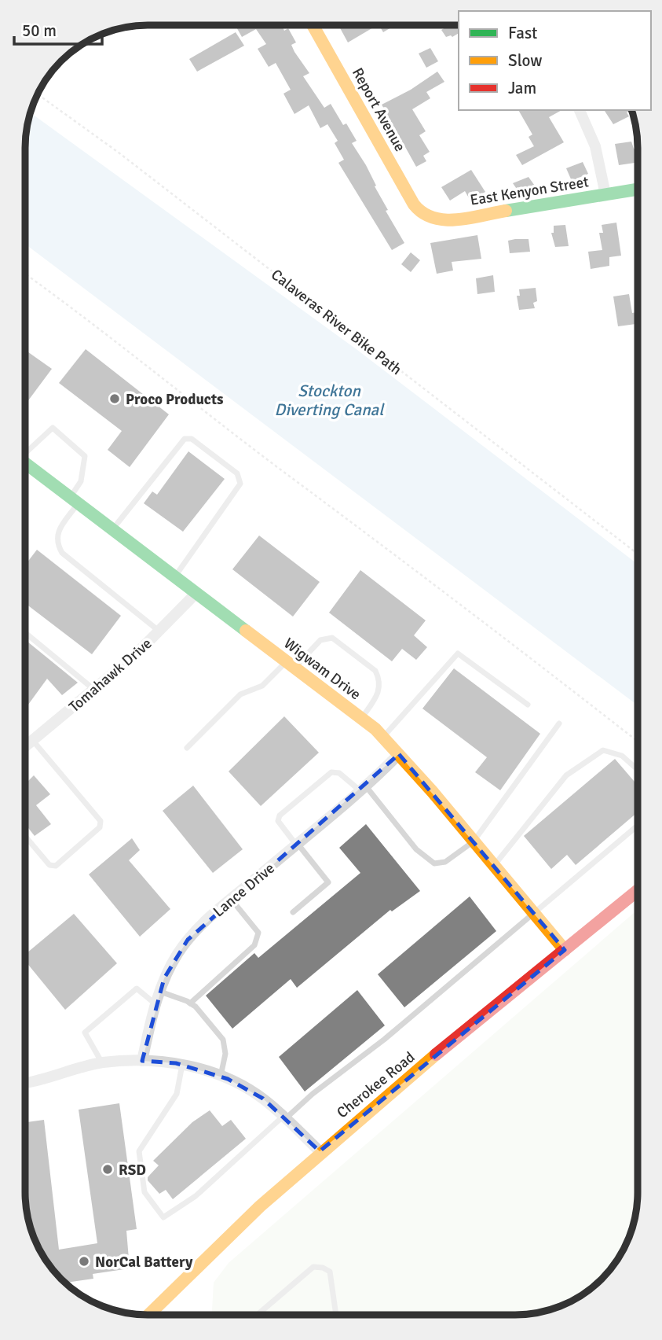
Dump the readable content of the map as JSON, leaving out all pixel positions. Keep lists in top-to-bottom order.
{
  "streets": {
    "street": [
      "Report Avenue",
      "East Kenyon Street",
      "Wigwam Drive",
      "Tomahawk Drive",
      "Lance Drive",
      "Cherokee Road"
    ],
    "path": ["Calaveras River Bike Path"]
  },
  "crossings": [
    ["Report Avenue", "East Kenyon Street"],
    ["Wigwam Drive", "Tomahawk Drive"],
    ["Wigwam Drive", "Lance Drive"],
    ["Wigwam Drive", "Cherokee Road"]
  ],
  "water": ["Stockton Diverting Canal"],
  "places": ["Proco Products", "RSD", "NorCal Battery"],
  "legend": ["Fast", "Slow", "Jam"],
  "scale_bar": "50 m"
}
